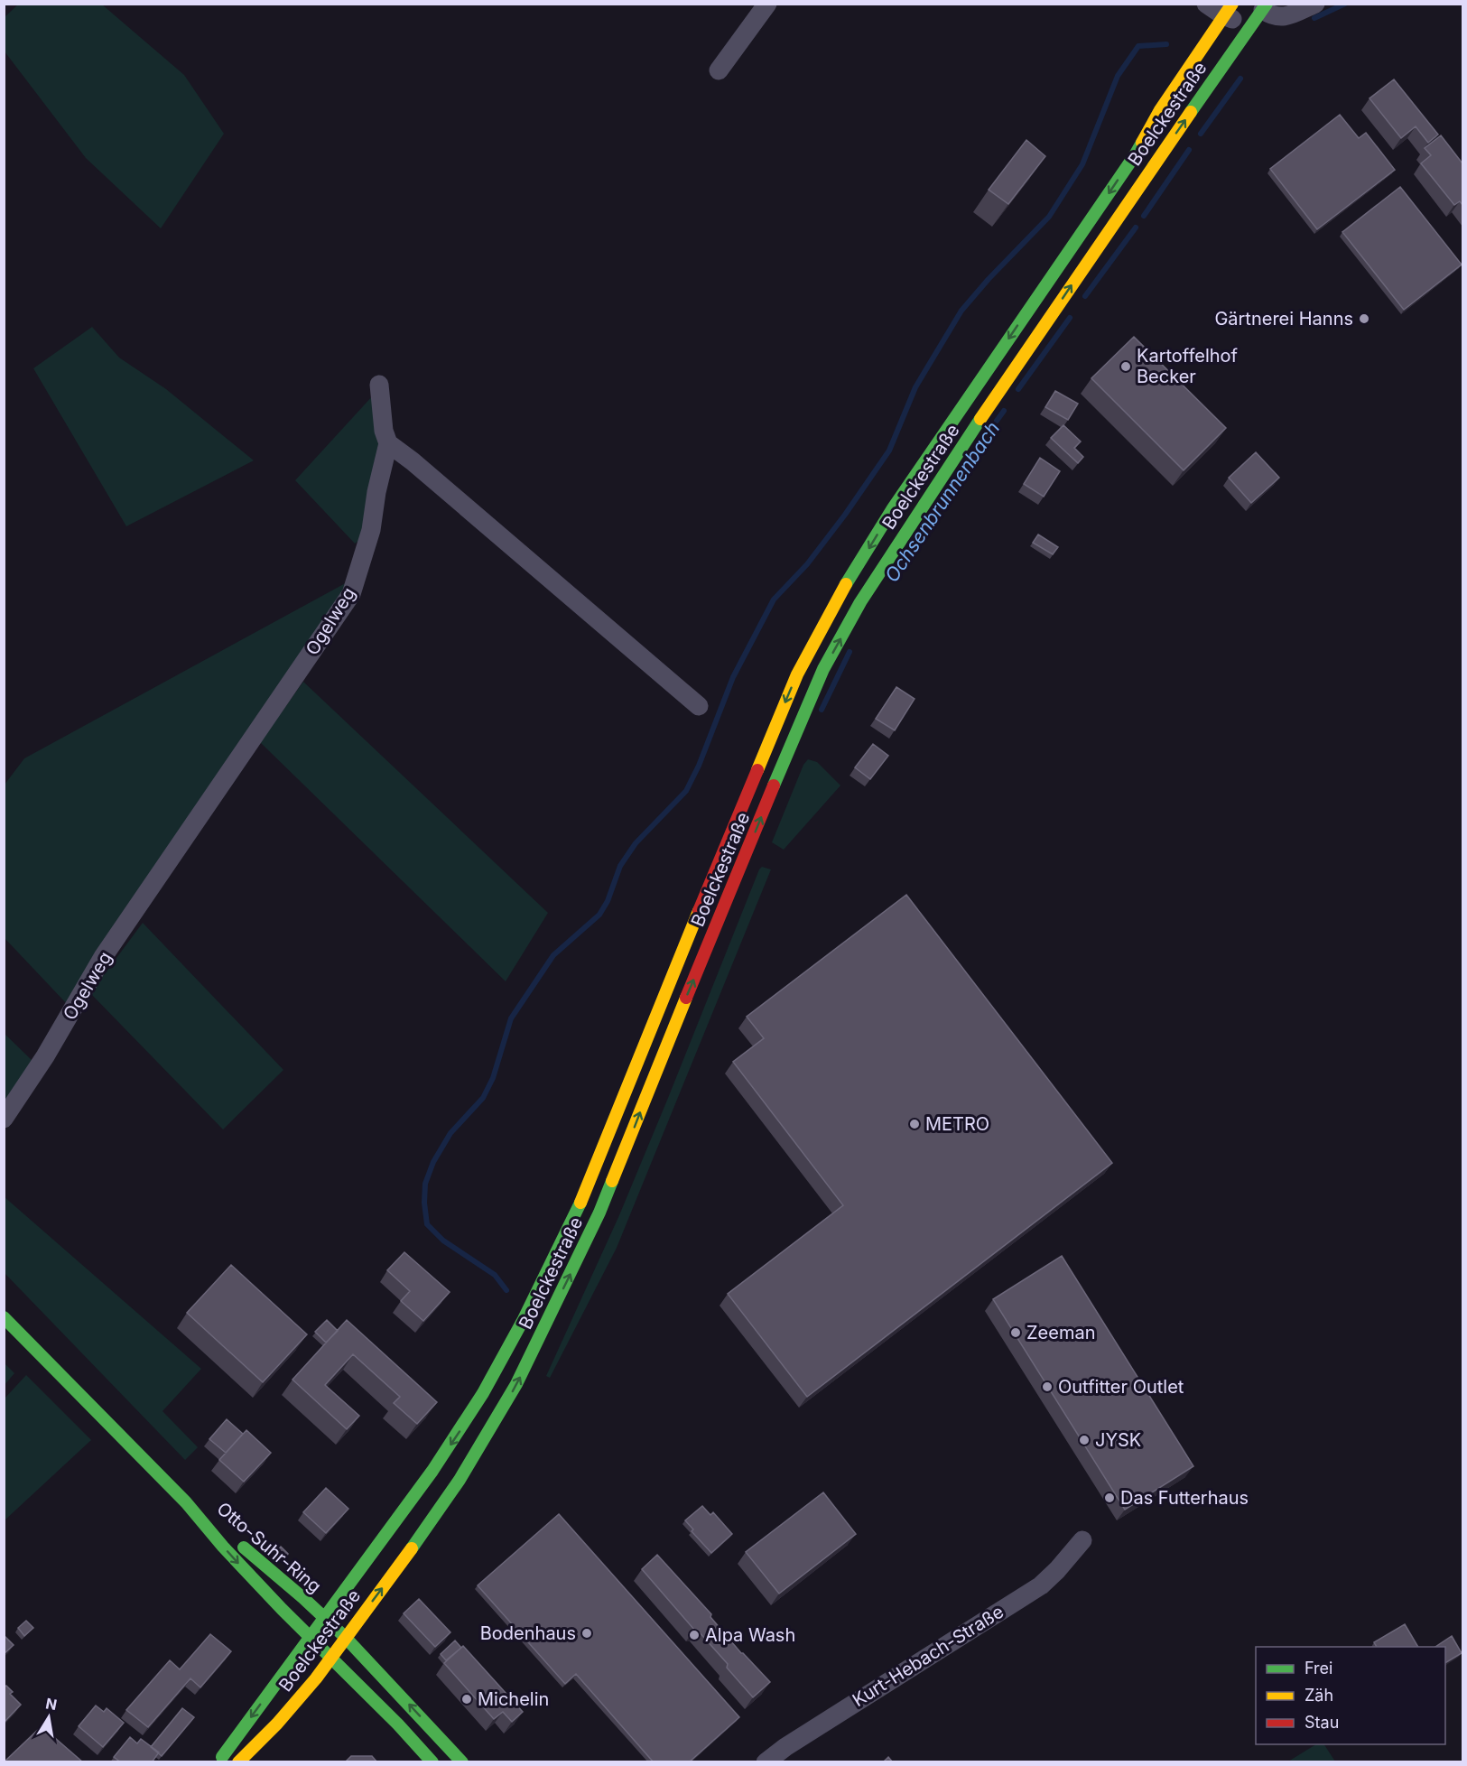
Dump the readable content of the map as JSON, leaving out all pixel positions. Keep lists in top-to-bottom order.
{
  "streets": {
    "main road": ["Boelckestraße", "Otto-Suhr-Ring"],
    "street": ["Ogelweg", "Kurt-Hebach-Straße"]
  },
  "crossings": [
    ["Boelckestraße", "Otto-Suhr-Ring"]
  ],
  "water": ["Ochsenbrunnenbach"],
  "places": [
    "Gärtnerei Hanns",
    "Kartoffelhof Becker",
    "METRO",
    "Zeeman",
    "Outfitter Outlet",
    "JYSK",
    "Das Futterhaus",
    "Bodenhaus",
    "Alpa Wash",
    "Michelin"
  ],
  "legend": ["Frei", "Zäh", "Stau"],
  "north": "top"
}
